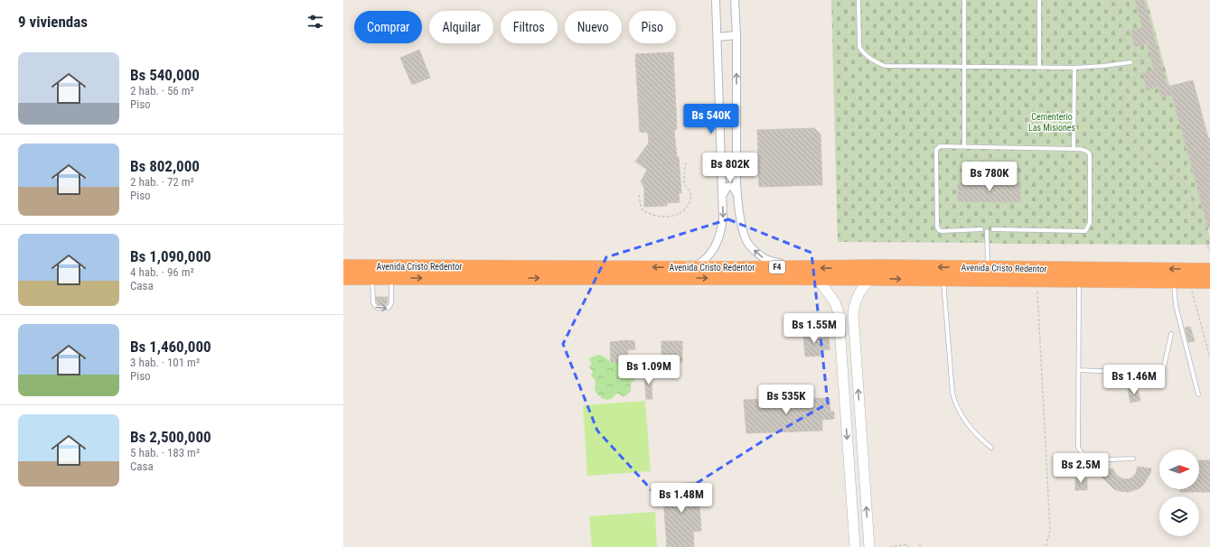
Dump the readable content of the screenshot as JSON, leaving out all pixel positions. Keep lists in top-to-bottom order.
{
  "streets": {
    "highway": ["Avenida Cristo Redentor", "F4"]
  },
  "parks": ["Cementerio Las Misiones"],
  "north": "right",
  "page": {
    "heading": "9 viviendas",
    "chip": [
      "Comprar",
      "Alquilar",
      "Filtros",
      "Nuevo",
      "Piso"
    ],
    "list": [
      {
        "name": "Bs 540,000",
        "note": "2 hab. · 56 m² · Piso"
      },
      {
        "name": "Bs 802,000",
        "note": "2 hab. · 72 m² · Piso"
      },
      {
        "name": "Bs 1,090,000",
        "note": "4 hab. · 96 m² · Casa"
      },
      {
        "name": "Bs 1,460,000",
        "note": "3 hab. · 101 m² · Piso"
      },
      {
        "name": "Bs 2,500,000",
        "note": "5 hab. · 183 m² · Casa"
      }
    ],
    "price": [
      "Bs 540K",
      "Bs 802K",
      "Bs 780K",
      "Bs 1.55M",
      "Bs 1.09M",
      "Bs 1.46M",
      "Bs 535K",
      "Bs 2.5M",
      "Bs 1.48M"
    ]
  }
}
